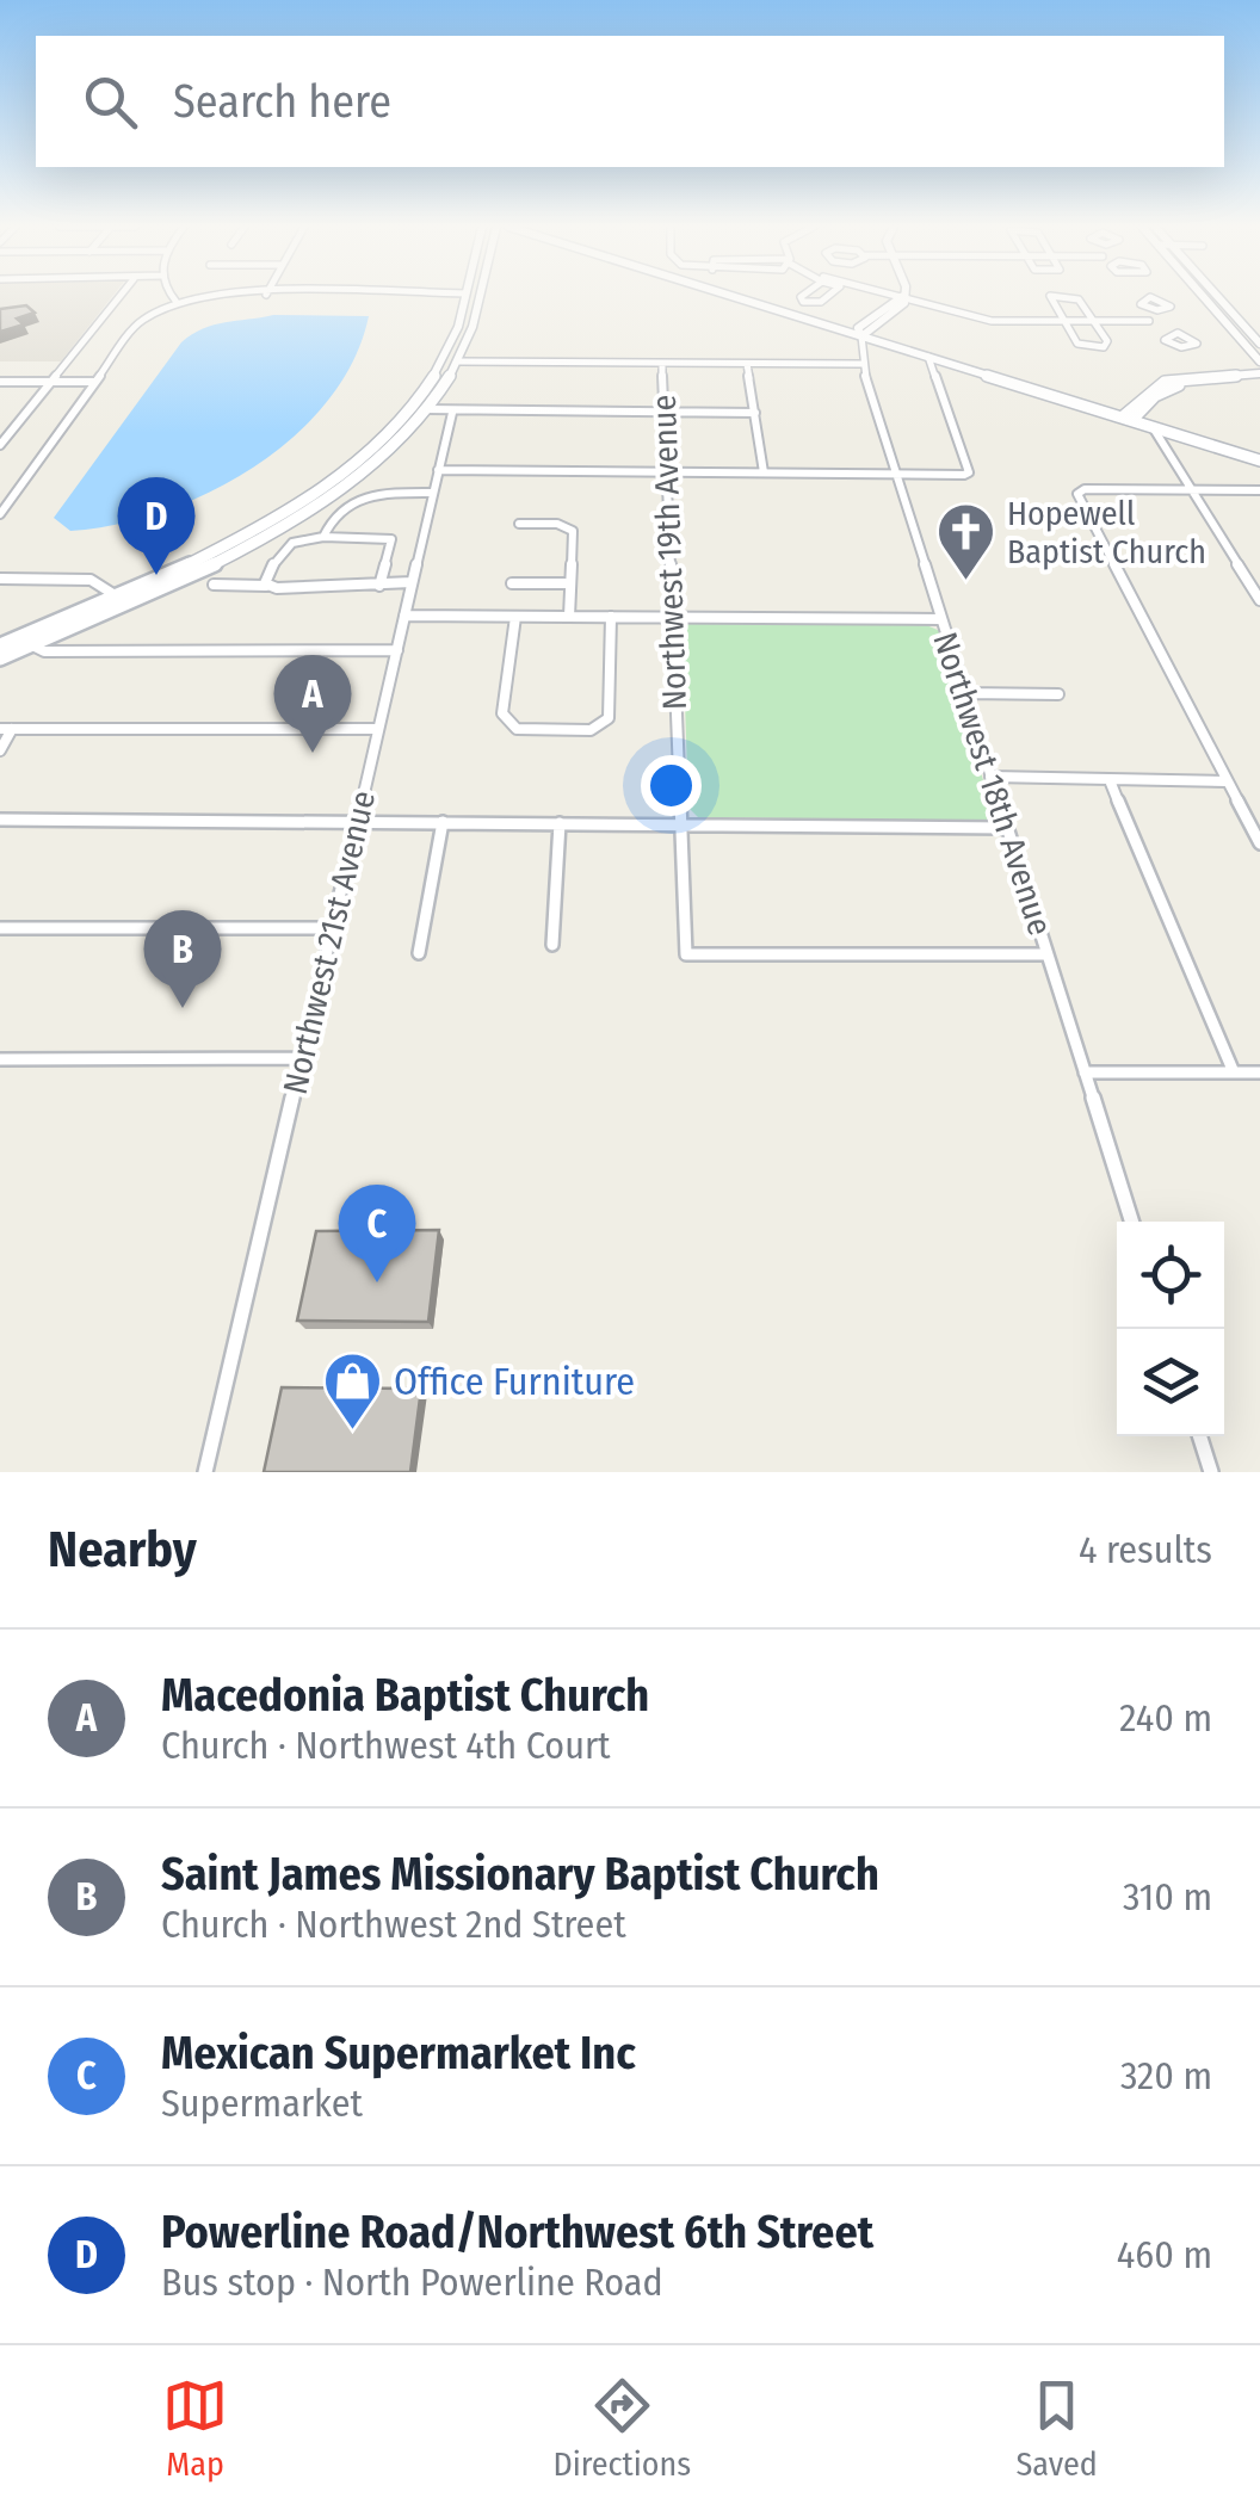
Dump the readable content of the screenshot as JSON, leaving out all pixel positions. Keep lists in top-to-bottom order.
{
  "streets": {
    "street": ["Northwest 19th Avenue", "Northwest 18th Avenue", "Northwest 21st Avenue"]
  },
  "crossings": [
    ["Northwest 19th Avenue", "Northwest 18th Avenue"]
  ],
  "places": {
    "church": ["Hopewell Baptist Church"],
    "shop": ["Office Furniture"]
  },
  "page": {
    "search": "Search here",
    "pins": [
      "D",
      "A",
      "B",
      "C"
    ],
    "heading": ["Nearby", "4 results"],
    "list": [
      {
        "mark": "A",
        "name": "Macedonia Baptist Church",
        "note": "Church · Northwest 4th Court",
        "value": "240 m"
      },
      {
        "mark": "B",
        "name": "Saint James Missionary Baptist Church",
        "note": "Church · Northwest 2nd Street",
        "value": "310 m"
      },
      {
        "mark": "C",
        "name": "Mexican Supermarket Inc",
        "note": "Supermarket",
        "value": "320 m"
      },
      {
        "mark": "D",
        "name": "Powerline Road/Northwest 6th Street",
        "note": "Bus stop · North Powerline Road",
        "value": "460 m"
      }
    ],
    "nav": ["Map", "Directions", "Saved"]
  }
}
